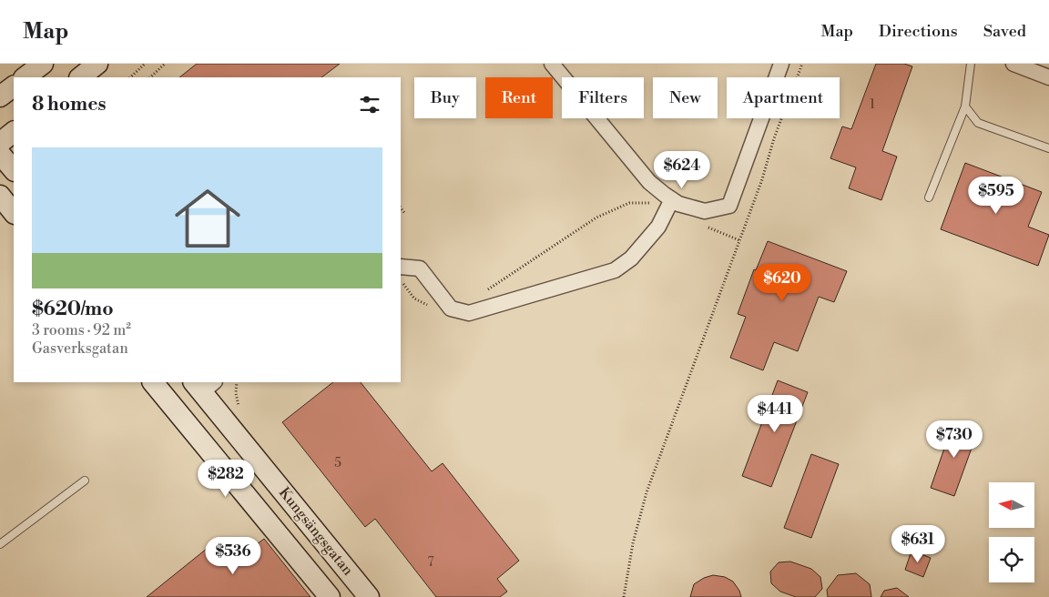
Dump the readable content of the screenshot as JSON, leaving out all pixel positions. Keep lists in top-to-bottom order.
{
  "streets": {
    "main road": ["Kungsängsgatan"]
  },
  "house_numbers": ["1", "5", "7"],
  "north": "left",
  "page": {
    "header": "Map",
    "nav": ["Map", "Directions", "Saved"],
    "chip": [
      "Buy",
      "Rent",
      "Filters",
      "New",
      "Apartment"
    ],
    "heading": "8 homes",
    "list": [
      {
        "name": "$620/mo",
        "note": "3 rooms · 92 m² · Gasverksgatan"
      }
    ],
    "price": [
      "$624",
      "$595",
      "$620",
      "$441",
      "$730",
      "$282",
      "$631",
      "$536"
    ]
  }
}
